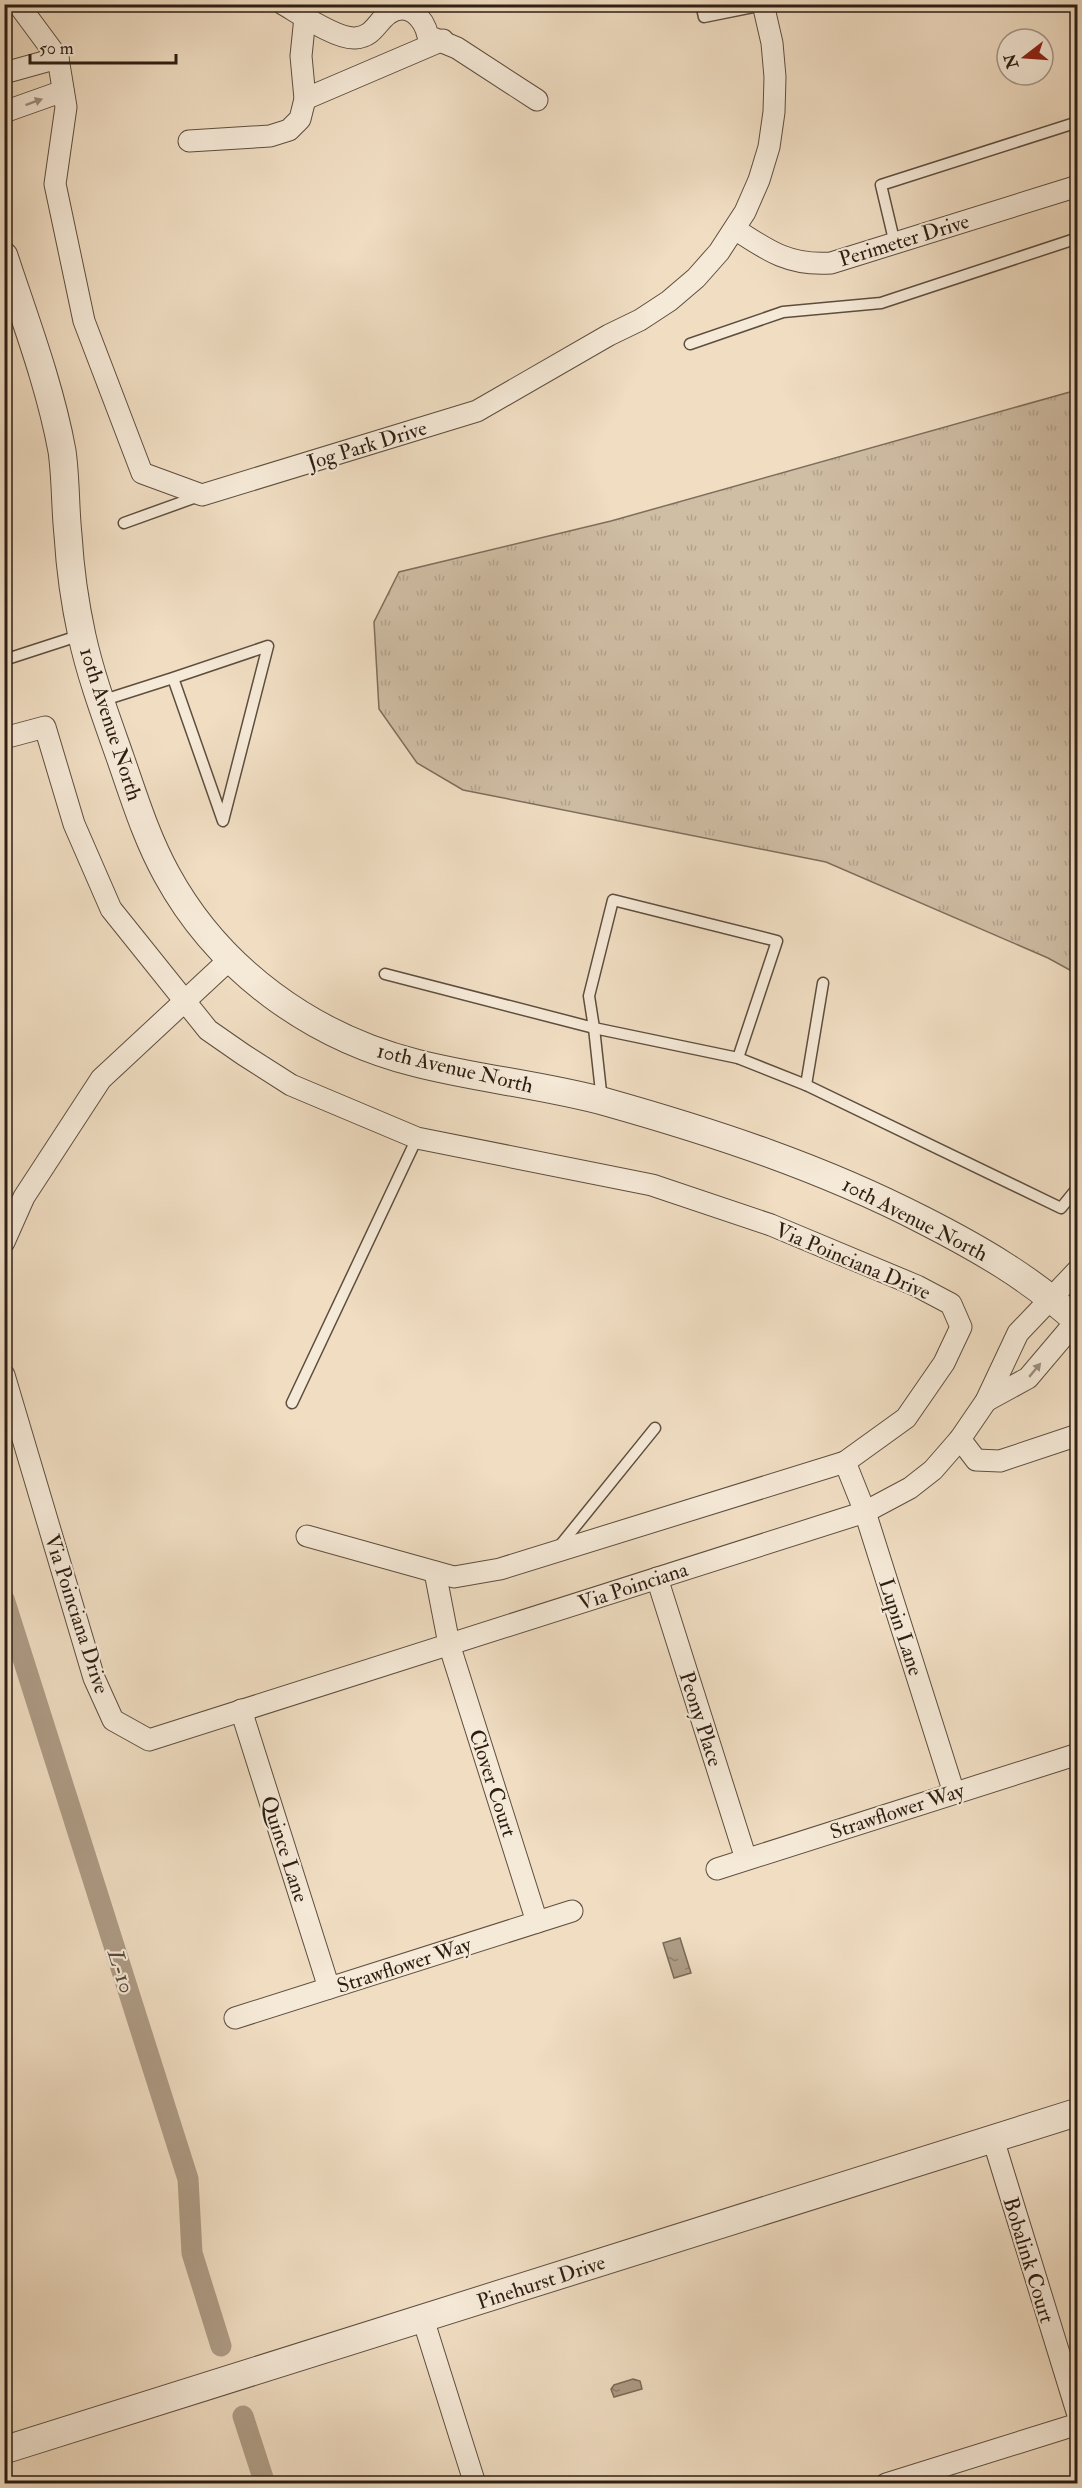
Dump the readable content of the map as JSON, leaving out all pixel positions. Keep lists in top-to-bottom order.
{
  "streets": {
    "street": [
      "Perimeter Drive",
      "Jog Park Drive",
      "10th Avenue North",
      "Via Poinciana Drive",
      "Via Poinciana",
      "Lupin Lane",
      "Peony Place",
      "Clover Court",
      "Strawflower Way",
      "Quince Lane",
      "Bobalink Court",
      "Pinehurst Drive"
    ]
  },
  "crossings": [
    ["Perimeter Drive", "Jog Park Drive"],
    ["10th Avenue North", "Via Poinciana"],
    ["Via Poinciana Drive", "Via Poinciana"],
    ["Via Poinciana Drive", "Lupin Lane"],
    ["Via Poinciana Drive", "Quince Lane"],
    ["Via Poinciana", "Lupin Lane"],
    ["Via Poinciana", "Peony Place"],
    ["Via Poinciana", "Clover Court"],
    ["Via Poinciana", "Quince Lane"],
    ["Lupin Lane", "Strawflower Way"],
    ["Peony Place", "Strawflower Way"],
    ["Clover Court", "Strawflower Way"],
    ["Strawflower Way", "Quince Lane"],
    ["Bobalink Court", "Pinehurst Drive"]
  ],
  "water": ["L-10"],
  "scale_bar": "50 m",
  "north": "left"
}
